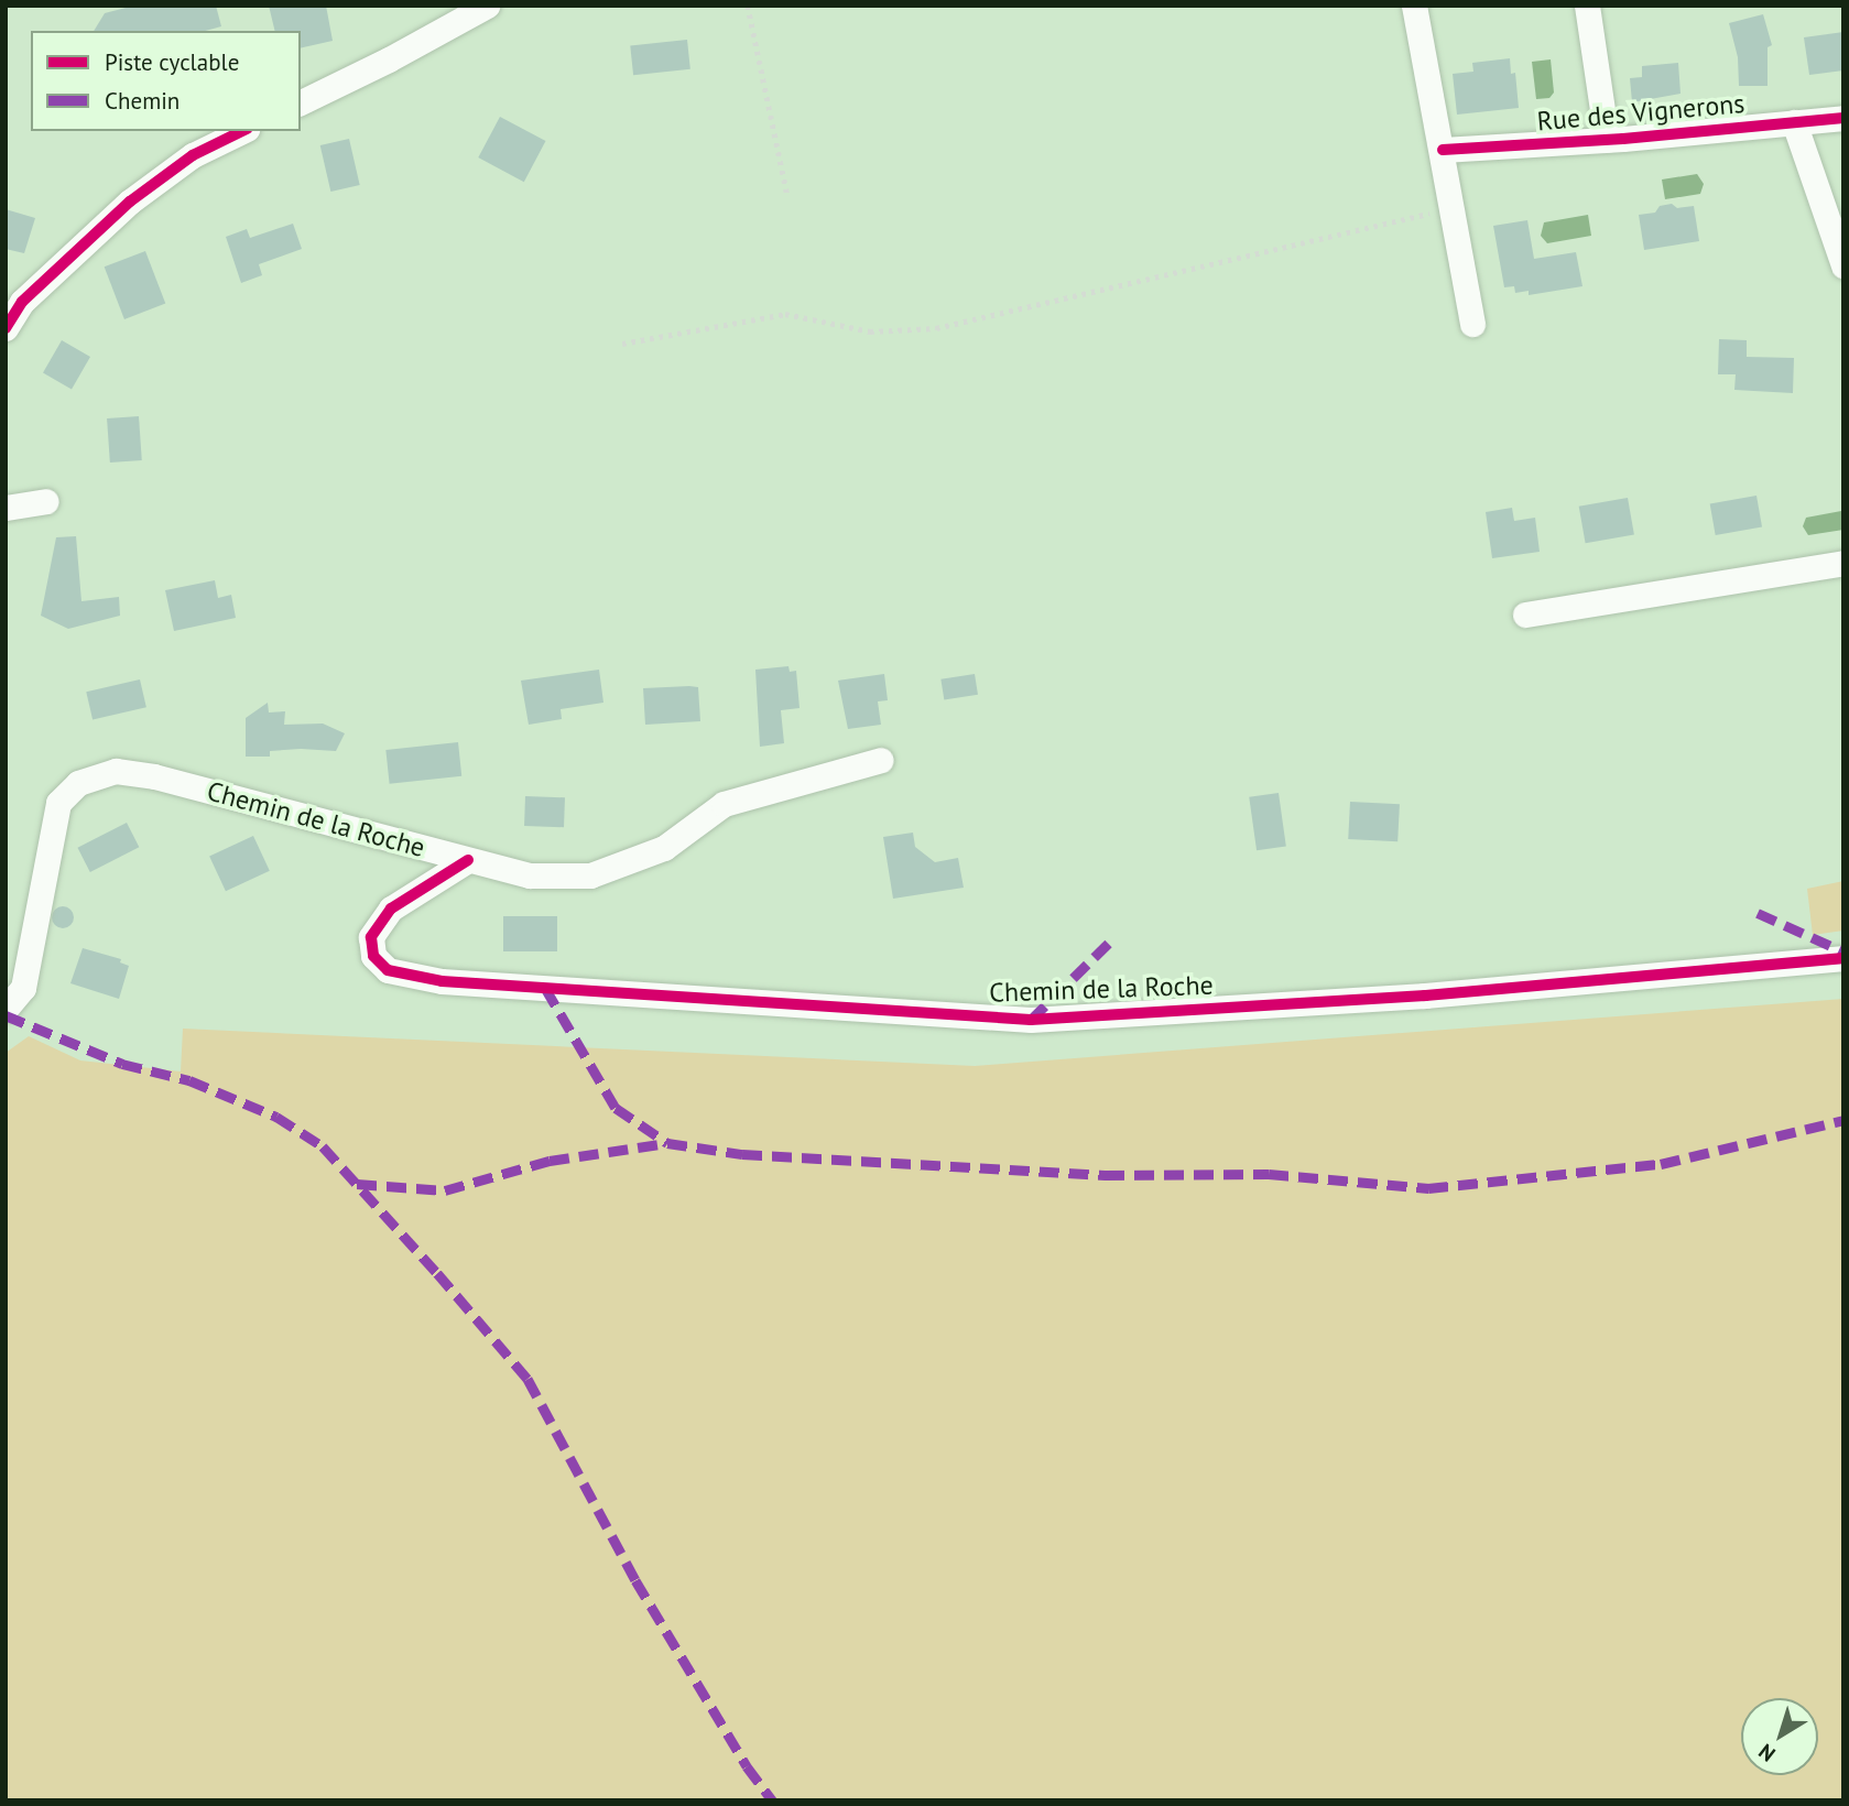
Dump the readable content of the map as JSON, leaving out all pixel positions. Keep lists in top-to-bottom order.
{
  "streets": {
    "street": ["Rue des Vignerons", "Chemin de la Roche"]
  },
  "legend": ["Piste cyclable", "Chemin"],
  "north": "bottom left"
}
